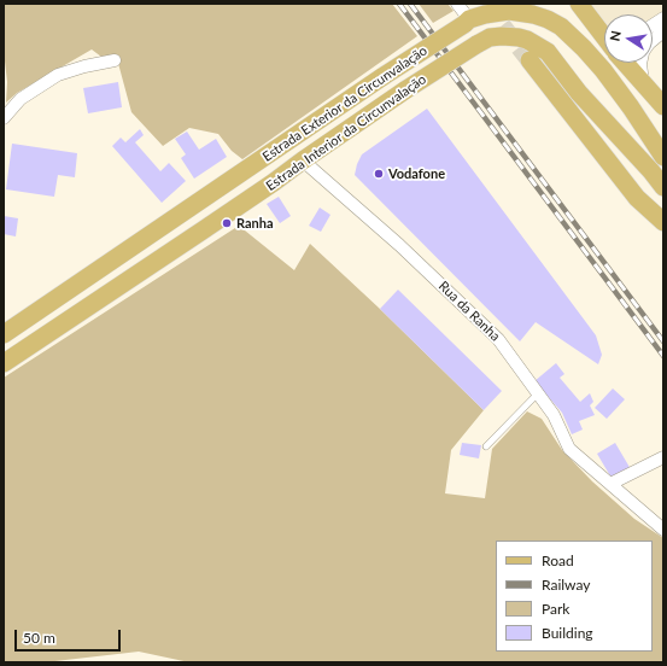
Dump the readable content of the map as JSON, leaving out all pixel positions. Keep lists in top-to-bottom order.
{
  "streets": {
    "main road": ["Estrada Exterior da Circunvalação", "Estrada Interior da Circunvalação"],
    "street": ["Rua da Ranha"]
  },
  "crossings": [
    ["Estrada Interior da Circunvalação", "Rua da Ranha"]
  ],
  "places": ["Vodafone", "Ranha"],
  "legend": [
    "Road",
    "Railway",
    "Park",
    "Building"
  ],
  "scale_bar": "50 m",
  "north": "left"
}
